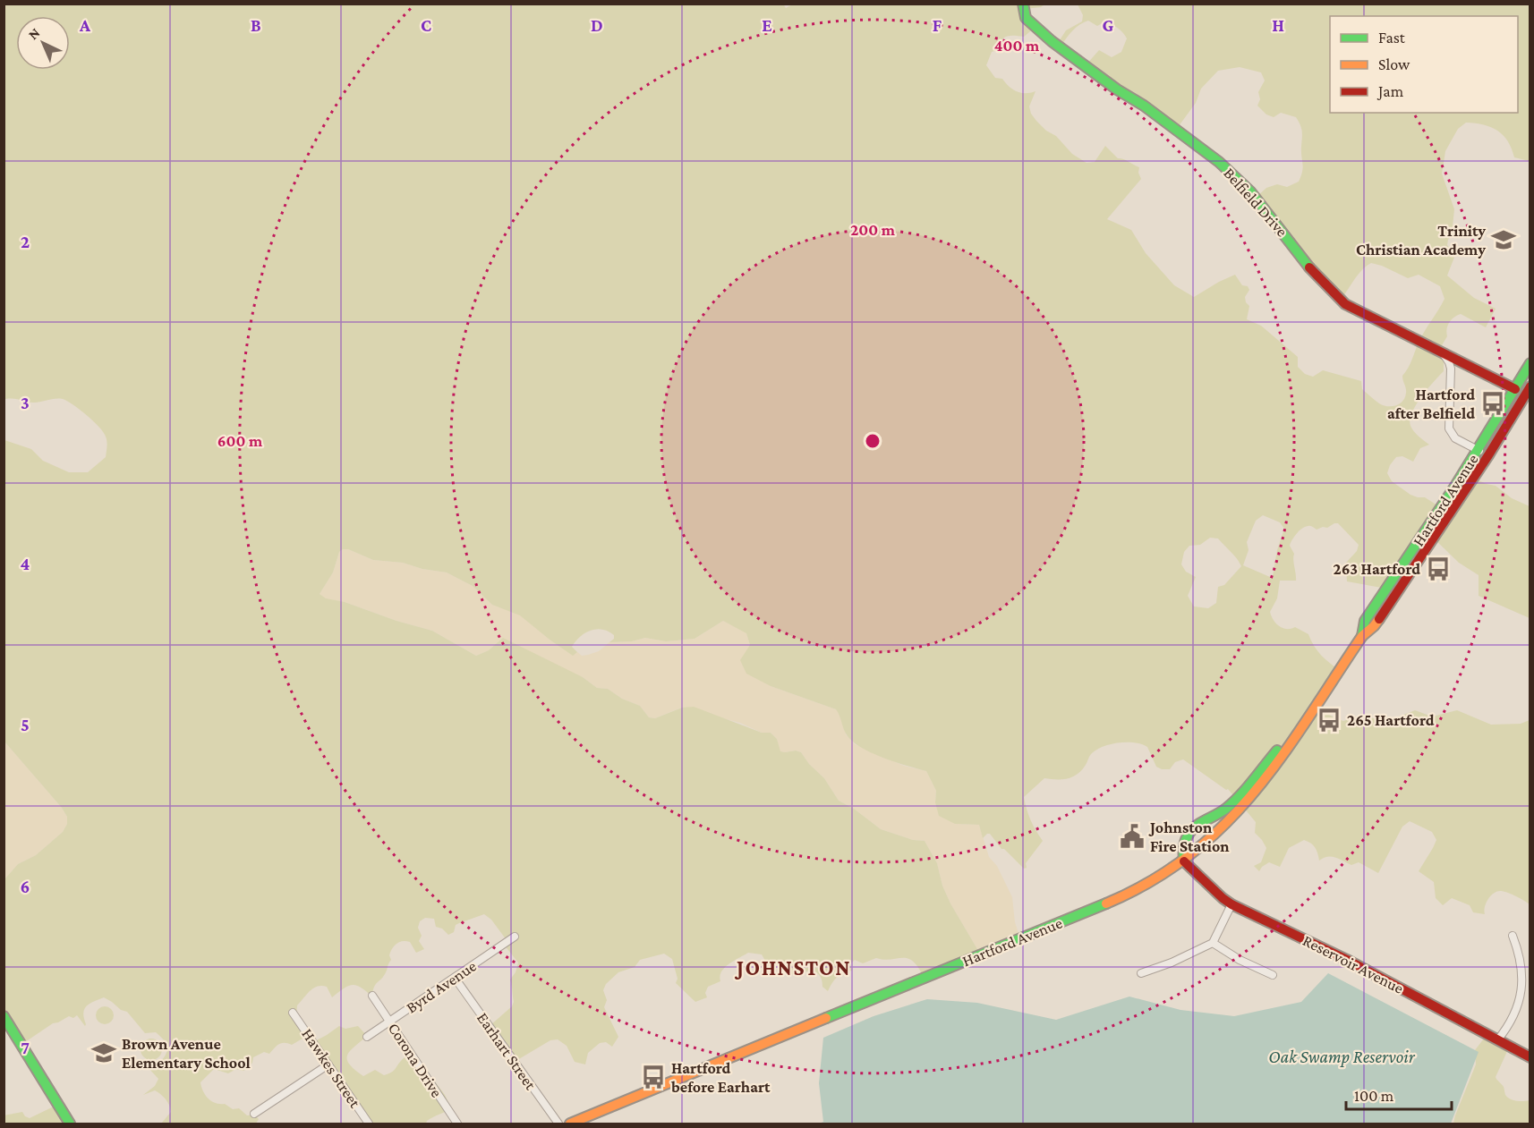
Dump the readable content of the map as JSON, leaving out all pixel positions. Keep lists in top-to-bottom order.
{
  "streets": {
    "main road": ["Belfield Drive", "Hartford Avenue", "Reservoir Avenue"],
    "street": [
      "Byrd Avenue",
      "Earhart Street",
      "Corona Drive",
      "Hawkes Street"
    ]
  },
  "crossings": [
    ["Belfield Drive", "Hartford Avenue"],
    ["Hartford Avenue", "Reservoir Avenue"],
    ["Byrd Avenue", "Earhart Street"],
    ["Byrd Avenue", "Corona Drive"]
  ],
  "districts": ["JOHNSTON"],
  "water": ["Oak Swamp Reservoir"],
  "places": {
    "school or university": ["Trinity Christian Academy", "Brown Avenue Elementary School"],
    "bus stop": [
      "Hartford after Belfield",
      "263 Hartford",
      "265 Hartford",
      "Hartford before Earhart"
    ],
    "public building": ["Johnston Fire Station"]
  },
  "legend": ["Fast", "Slow", "Jam"],
  "scale_bar": "100 m",
  "north": "top left",
  "grid": {
    "columns": [
      "A",
      "B",
      "C",
      "D",
      "E",
      "F",
      "G",
      "H"
    ],
    "rows": [
      "2",
      "3",
      "4",
      "5",
      "6",
      "7"
    ]
  },
  "rings": ["400 m", "200 m", "600 m"]
}
